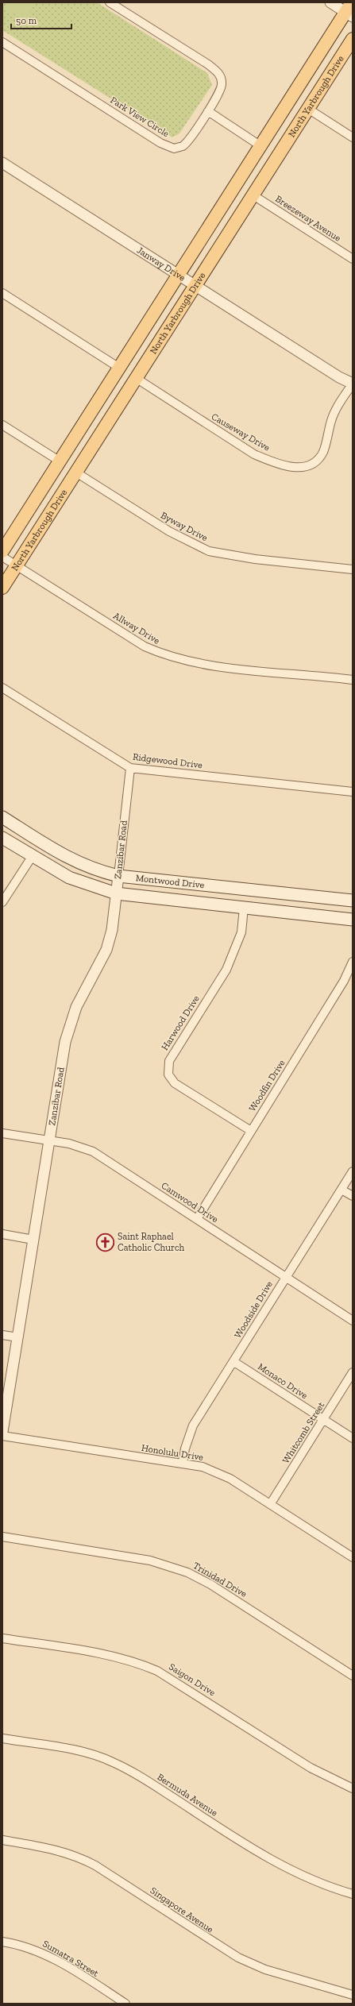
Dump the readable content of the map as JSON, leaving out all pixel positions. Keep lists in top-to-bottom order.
{
  "streets": {
    "main road": ["North Yarbrough Drive", "Montwood Drive"],
    "street": [
      "Park View Circle",
      "Breezeway Avenue",
      "Janway Drive",
      "Causeway Drive",
      "Byway Drive",
      "Allway Drive",
      "Ridgewood Drive",
      "Zanzibar Road",
      "Harwood Drive",
      "Woodfin Drive",
      "Camwood Drive",
      "Woodside Drive",
      "Monaco Drive",
      "Whitcomb Street",
      "Honolulu Drive",
      "Trinidad Drive",
      "Saigon Drive",
      "Bermuda Avenue",
      "Singapore Avenue",
      "Sumatra Street"
    ]
  },
  "crossings": [
    ["North Yarbrough Drive", "Breezeway Avenue"],
    ["North Yarbrough Drive", "Janway Drive"],
    ["North Yarbrough Drive", "Causeway Drive"],
    ["North Yarbrough Drive", "Byway Drive"],
    ["North Yarbrough Drive", "Allway Drive"],
    ["Janway Drive", "Causeway Drive"],
    ["Ridgewood Drive", "Zanzibar Road"],
    ["Zanzibar Road", "Montwood Drive"],
    ["Zanzibar Road", "Camwood Drive"],
    ["Montwood Drive", "Harwood Drive"],
    ["Harwood Drive", "Woodfin Drive"],
    ["Woodfin Drive", "Camwood Drive"],
    ["Camwood Drive", "Woodside Drive"],
    ["Woodside Drive", "Monaco Drive"],
    ["Woodside Drive", "Honolulu Drive"],
    ["Monaco Drive", "Whitcomb Street"],
    ["Whitcomb Street", "Honolulu Drive"]
  ],
  "places": {
    "church": ["Saint Raphael Catholic Church"]
  },
  "scale_bar": "50 m"
}
